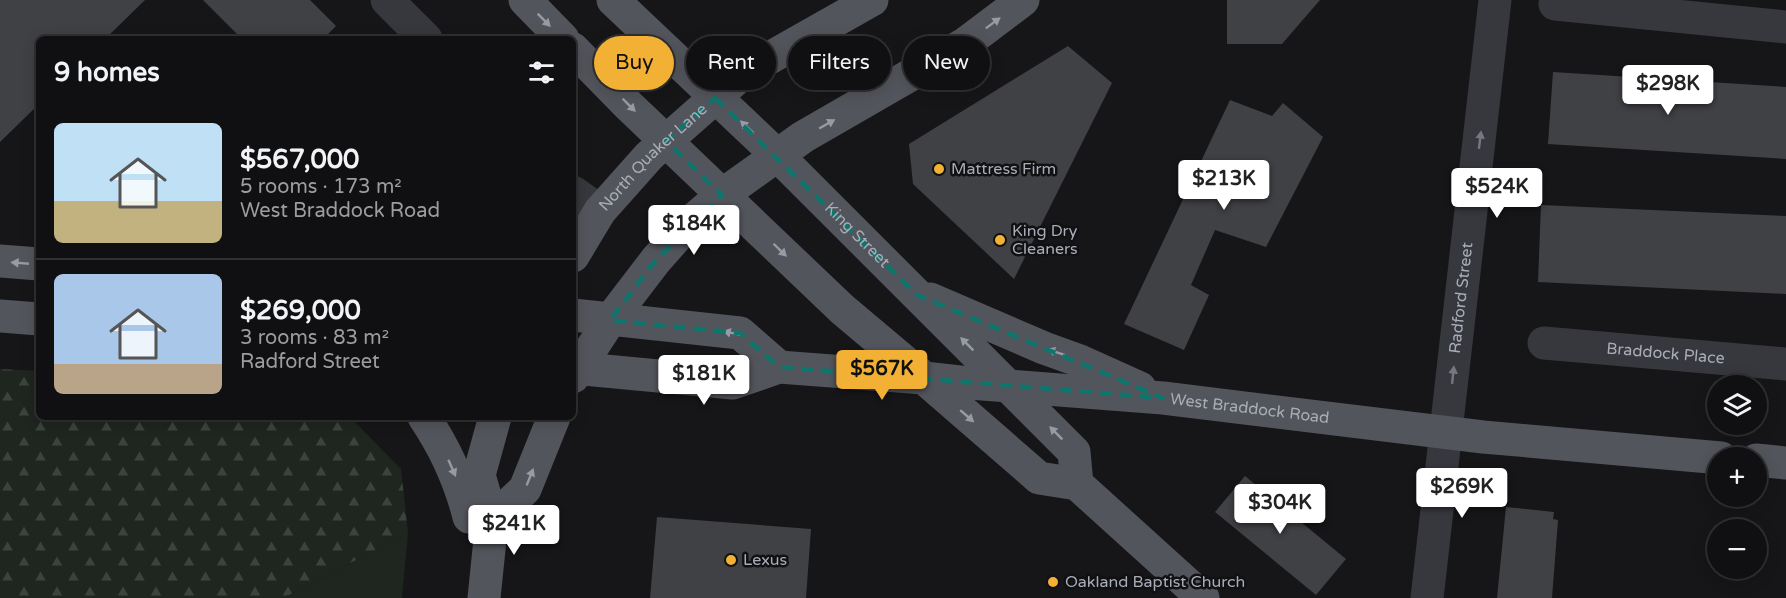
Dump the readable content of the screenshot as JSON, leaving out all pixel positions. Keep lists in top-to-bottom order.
{
  "streets": {
    "main road": ["North Quaker Lane", "King Street", "West Braddock Road"],
    "street": ["Radford Street", "Braddock Place"]
  },
  "crossings": [
    ["North Quaker Lane", "King Street"],
    ["King Street", "West Braddock Road"],
    ["Radford Street", "West Braddock Road"]
  ],
  "one_way": ["Radford Street"],
  "places": [
    "Mattress Firm",
    "King Dry Cleaners",
    "Lexus",
    "Oakland Baptist Church"
  ],
  "page": {
    "chip": [
      "Buy",
      "Rent",
      "Filters",
      "New"
    ],
    "heading": "9 homes",
    "price": [
      "$298K",
      "$213K",
      "$524K",
      "$184K",
      "$567K",
      "$181K",
      "$269K",
      "$304K",
      "$241K"
    ],
    "list": [
      {
        "name": "$567,000",
        "note": "5 rooms · 173 m² · West Braddock Road"
      },
      {
        "name": "$269,000",
        "note": "3 rooms · 83 m² · Radford Street"
      }
    ],
    "map_buttons": ["+", "−"]
  }
}
